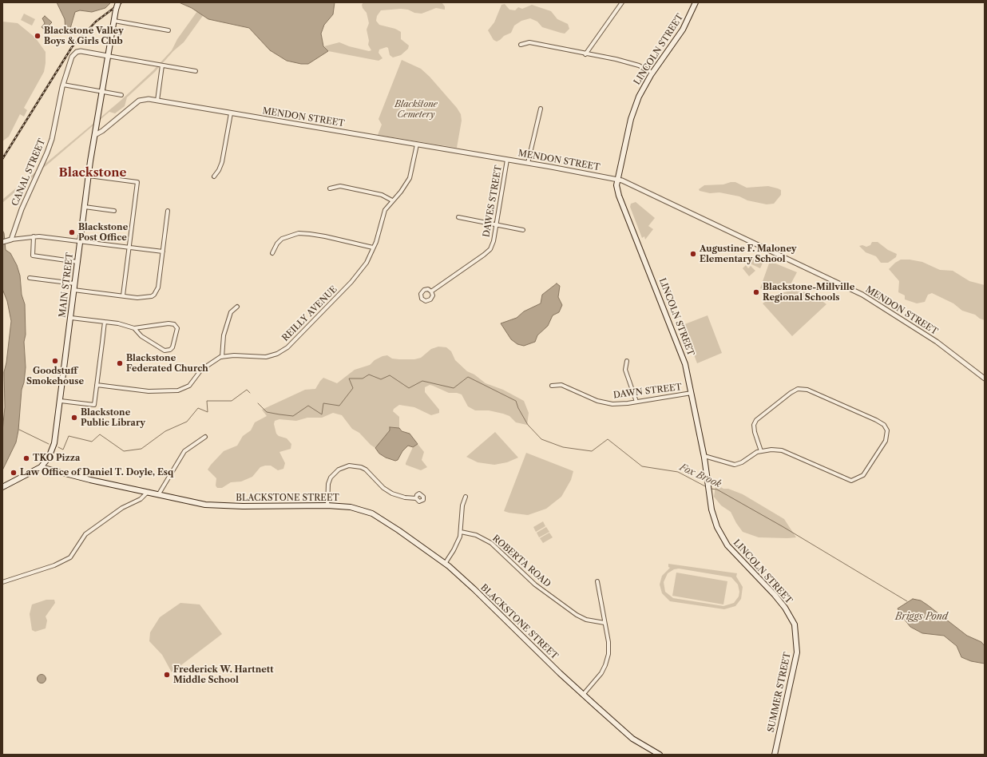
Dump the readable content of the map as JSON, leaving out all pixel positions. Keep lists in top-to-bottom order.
{
  "streets": {
    "main road": [
      "LINCOLN STREET",
      "MAIN STREET",
      "BLACKSTONE STREET",
      "SUMMER STREET"
    ],
    "street": [
      "MENDON STREET",
      "CANAL STREET",
      "DAWES STREET",
      "REILLY AVENUE",
      "DAWN STREET",
      "ROBERTA ROAD"
    ]
  },
  "crossings": [
    ["LINCOLN STREET", "MENDON STREET"],
    ["LINCOLN STREET", "DAWN STREET"],
    ["LINCOLN STREET", "SUMMER STREET"],
    ["MENDON STREET", "DAWES STREET"],
    ["MENDON STREET", "MAIN STREET"],
    ["MENDON STREET", "REILLY AVENUE"],
    ["CANAL STREET", "MAIN STREET"],
    ["MAIN STREET", "BLACKSTONE STREET"]
  ],
  "districts": ["Blackstone"],
  "water": ["Fox Brook", "Briggs Pond"],
  "parks": ["Blackstone Cemetery"],
  "places": [
    "Blackstone Valley Boys & Girls Club",
    "Blackstone Post Office",
    "Augustine F. Maloney Elementary School",
    "Blackstone-Millville Regional Schools",
    "Goodstuff Smokehouse",
    "Blackstone Federated Church",
    "Blackstone Public Library",
    "TKO Pizza",
    "Law Office of Daniel T. Doyle, Esq",
    "Frederick W. Hartnett Middle School"
  ]
}
